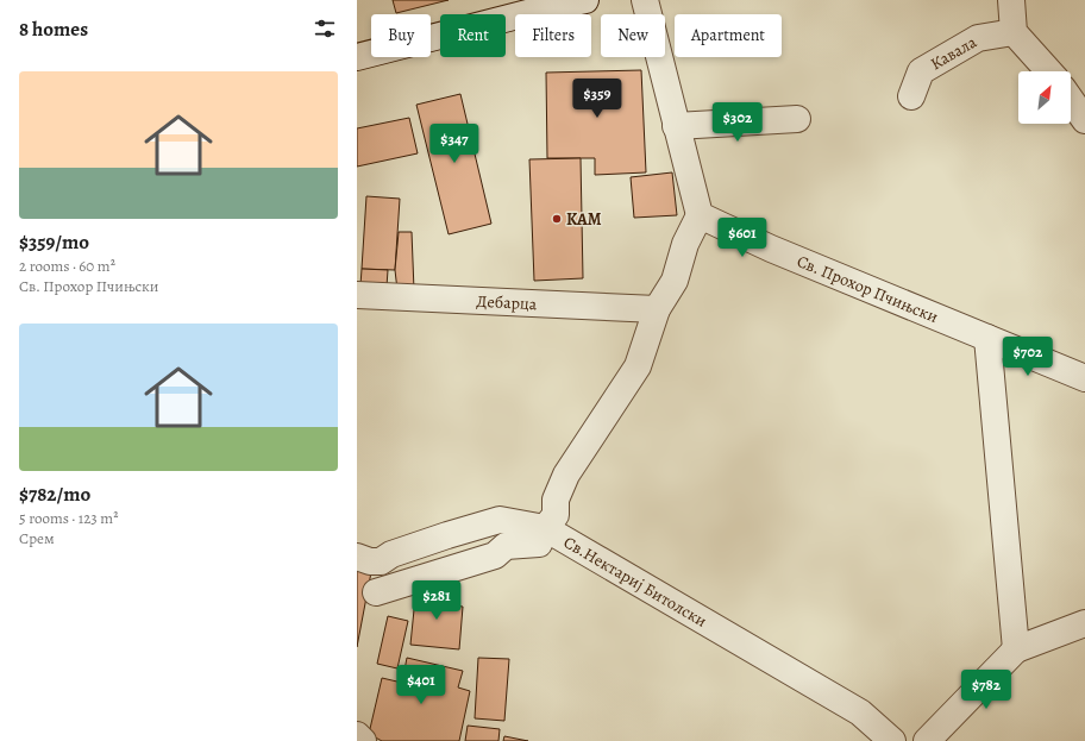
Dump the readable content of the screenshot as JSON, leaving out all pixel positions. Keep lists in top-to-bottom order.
{
  "streets": {
    "street": [
      "Кавала",
      "Св. Прохор Пчињски",
      "Дебарца",
      "Св.Нектариј Битолски"
    ]
  },
  "places": ["KAM"],
  "north": "top right",
  "page": {
    "heading": "8 homes",
    "chip": [
      "Buy",
      "Rent",
      "Filters",
      "New",
      "Apartment"
    ],
    "list": [
      {
        "name": "$359/mo",
        "note": "2 rooms · 60 m² · Св. Прохор Пчињски"
      },
      {
        "name": "$782/mo",
        "note": "5 rooms · 123 m² · Срем"
      }
    ],
    "price": [
      "$359",
      "$302",
      "$347",
      "$601",
      "$702",
      "$281",
      "$401",
      "$782"
    ]
  }
}
